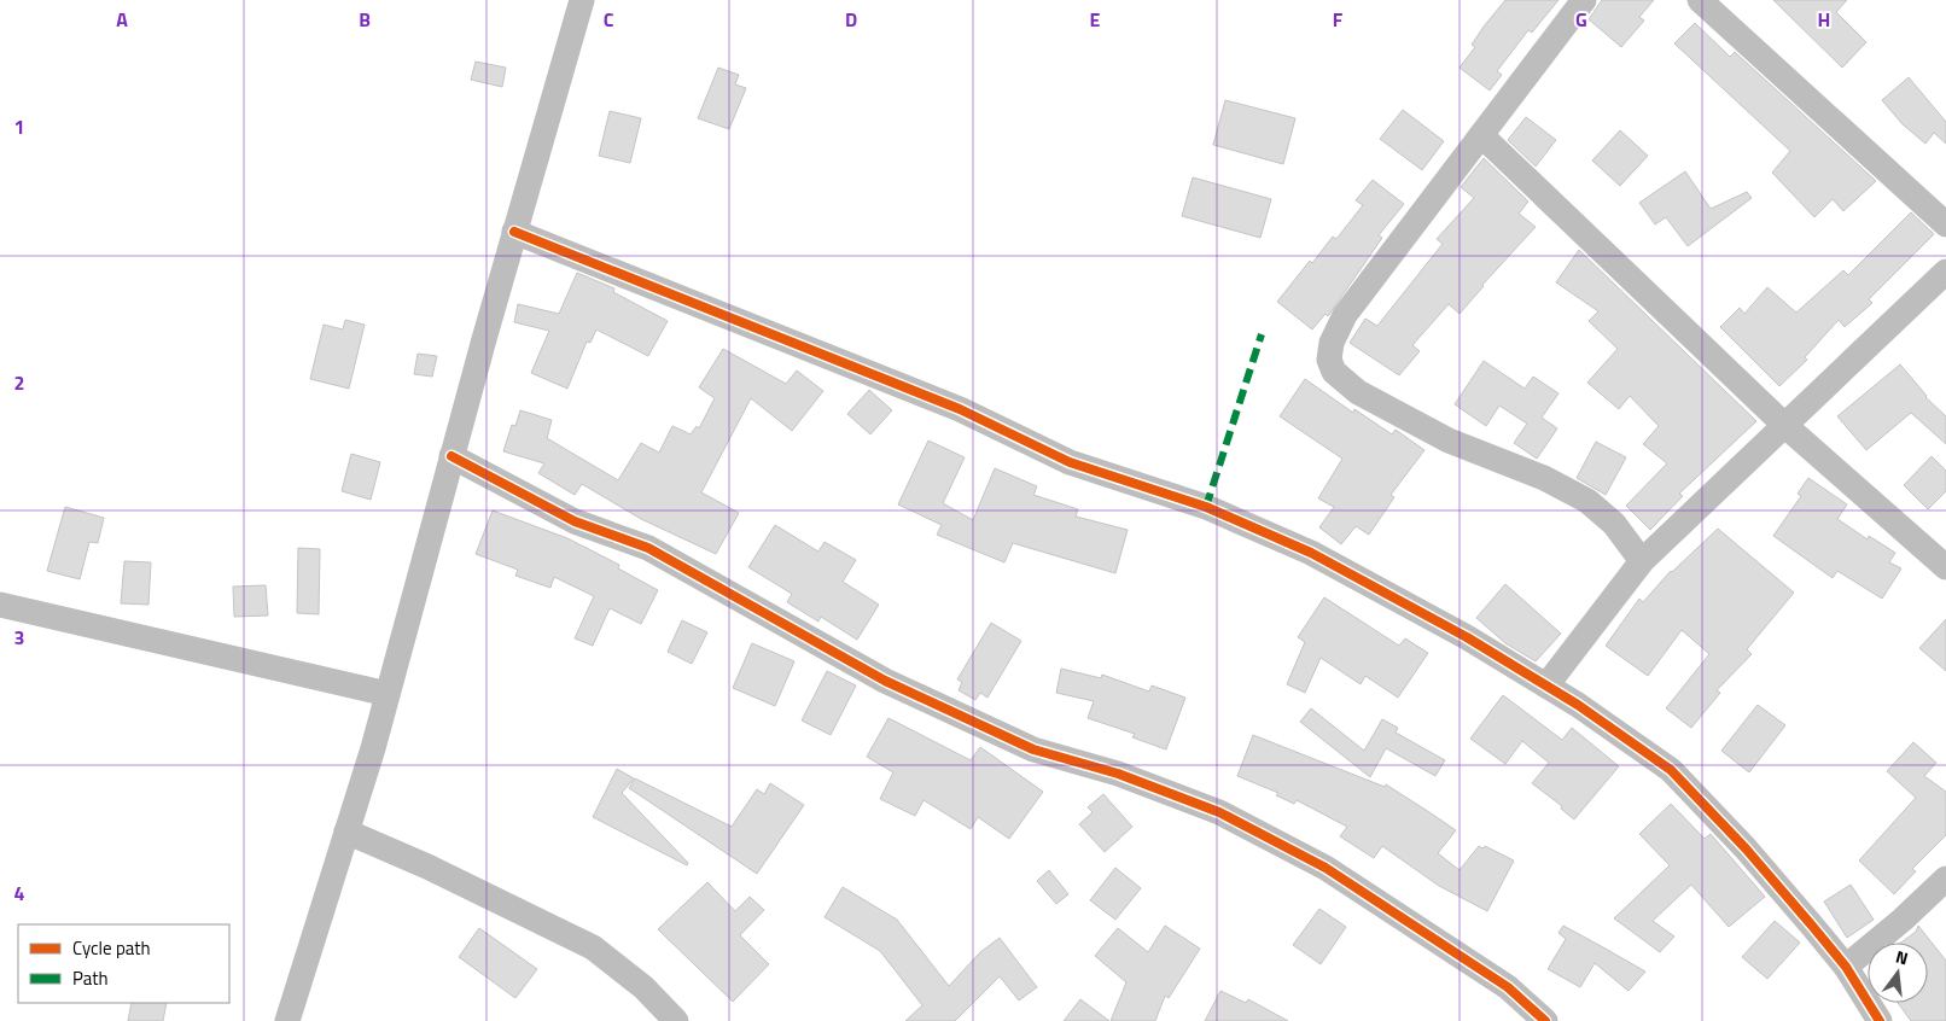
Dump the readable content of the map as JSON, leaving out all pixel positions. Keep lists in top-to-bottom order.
{
  "legend": ["Cycle path", "Path"],
  "north": "top",
  "grid": {
    "columns": [
      "A",
      "B",
      "C",
      "D",
      "E",
      "F",
      "G",
      "H"
    ],
    "rows": [
      "1",
      "2",
      "3",
      "4"
    ]
  }
}
